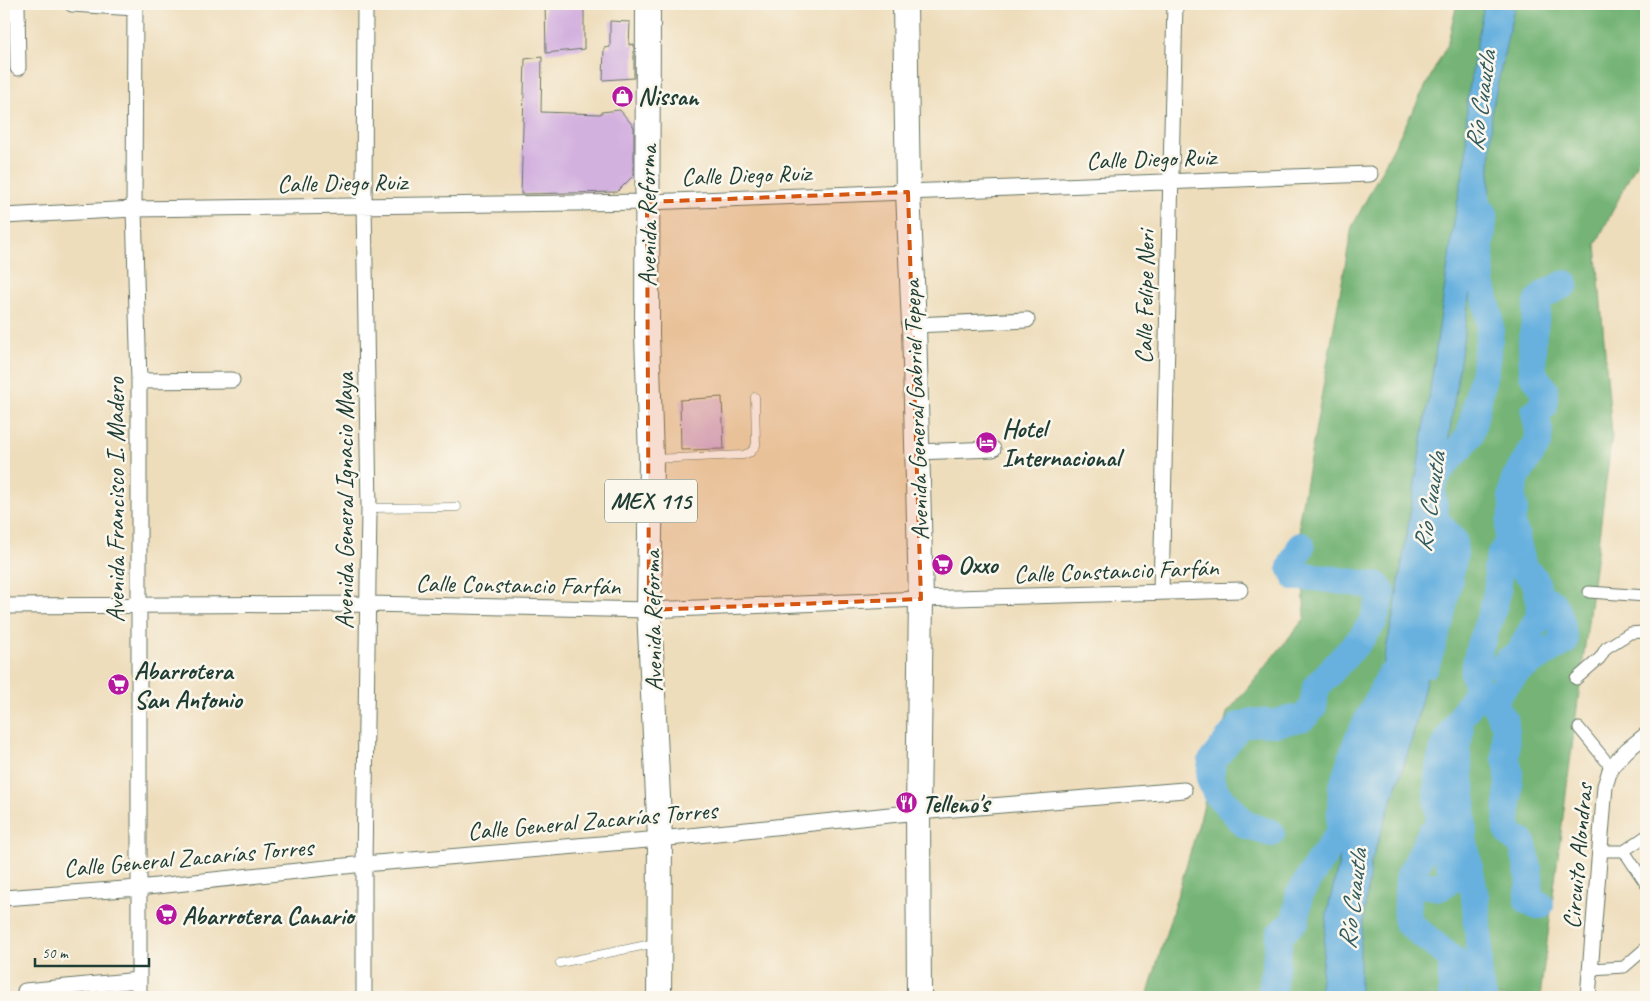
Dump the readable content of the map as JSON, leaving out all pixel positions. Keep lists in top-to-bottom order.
{
  "streets": {
    "main road": ["Avenida Reforma", "Avenida General Gabriel Tepepa", "MEX 115"],
    "street": [
      "Calle Diego Ruiz",
      "Calle Felipe Neri",
      "Avenida Francisco I. Madero",
      "Avenida General Ignacio Maya",
      "Calle Constancio Farfán",
      "Calle General Zacarías Torres",
      "Circuito Alondras"
    ]
  },
  "crossings": [
    ["Calle Diego Ruiz", "Avenida Reforma"],
    ["Calle Diego Ruiz", "Calle Felipe Neri"],
    ["Calle Diego Ruiz", "Avenida General Gabriel Tepepa"],
    ["Calle Diego Ruiz", "Avenida Francisco I. Madero"],
    ["Calle Diego Ruiz", "Avenida General Ignacio Maya"],
    ["Avenida Reforma", "Calle Constancio Farfán"],
    ["Avenida Reforma", "Calle General Zacarías Torres"],
    ["Calle Felipe Neri", "Calle Constancio Farfán"],
    ["Avenida General Gabriel Tepepa", "Calle Constancio Farfán"],
    ["Avenida General Gabriel Tepepa", "Calle General Zacarías Torres"],
    ["Avenida Francisco I. Madero", "Calle Constancio Farfán"],
    ["Avenida Francisco I. Madero", "Calle General Zacarías Torres"],
    ["Avenida General Ignacio Maya", "Calle Constancio Farfán"],
    ["Avenida General Ignacio Maya", "Calle General Zacarías Torres"]
  ],
  "water": ["Río Cuautla"],
  "places": {
    "shop": ["Nissan"],
    "hotel": ["Hotel Internacional"],
    "supermarket": ["Oxxo", "Abarrotera San Antonio", "Abarrotera Canario"],
    "restaurant": ["Telleno's"]
  },
  "scale_bar": "50 m"
}
